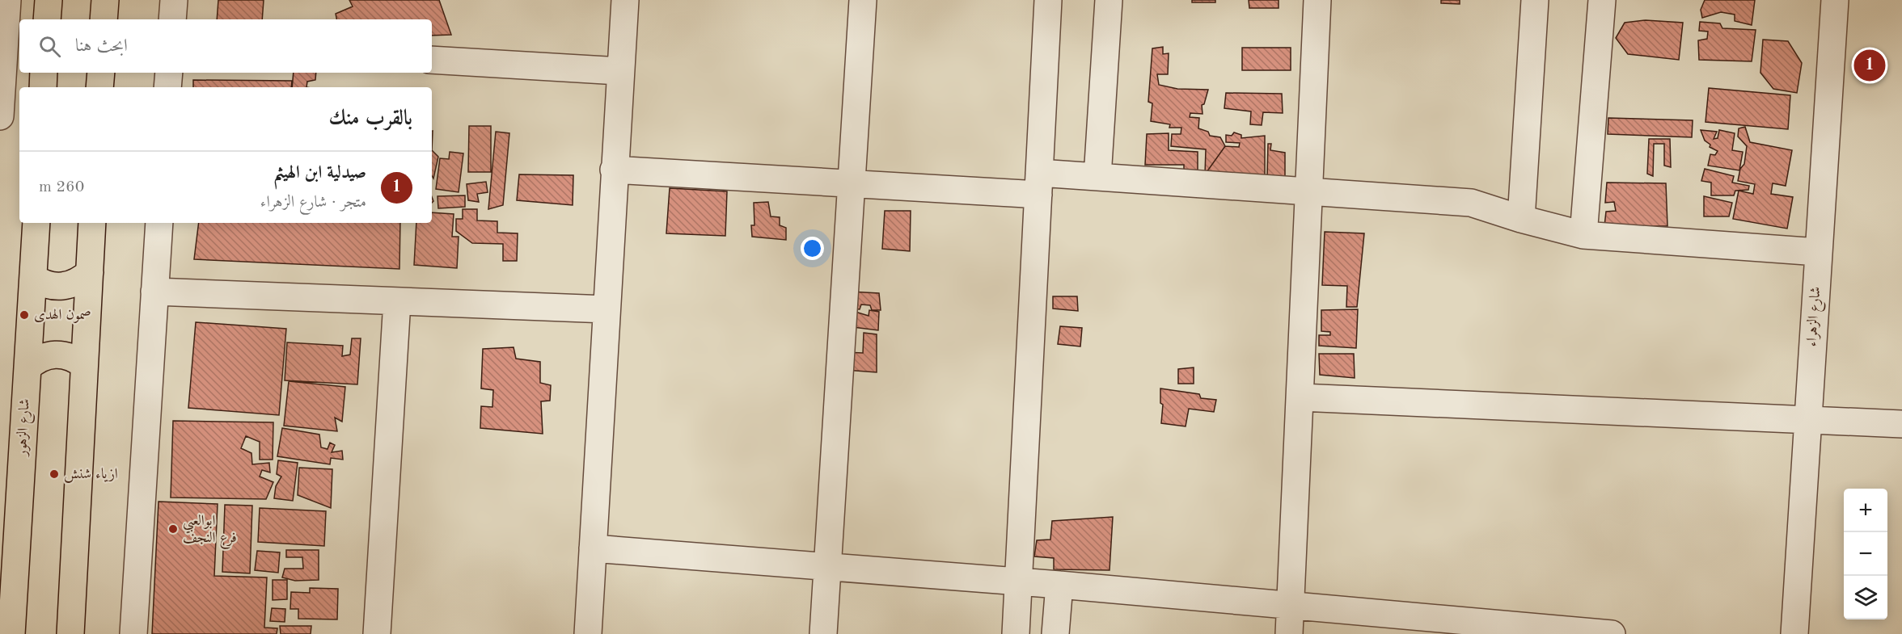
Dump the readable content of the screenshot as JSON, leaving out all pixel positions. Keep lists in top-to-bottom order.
{
  "streets": {
    "main road": ["شارع الزهور"],
    "street": ["شارع الزهراء"]
  },
  "places": ["صمون الهدى", "ازياء شنش", "ابوالعبي فرع النجف"],
  "page": {
    "search": "ابحث هنا",
    "pins": "1",
    "heading": "بالقرب منك",
    "list": [
      {
        "mark": "1",
        "name": "صيدلية ابن الهيثم",
        "note": "متجر · شارع الزهراء",
        "value": "260 m"
      }
    ],
    "map_buttons": ["+", "−"]
  }
}
